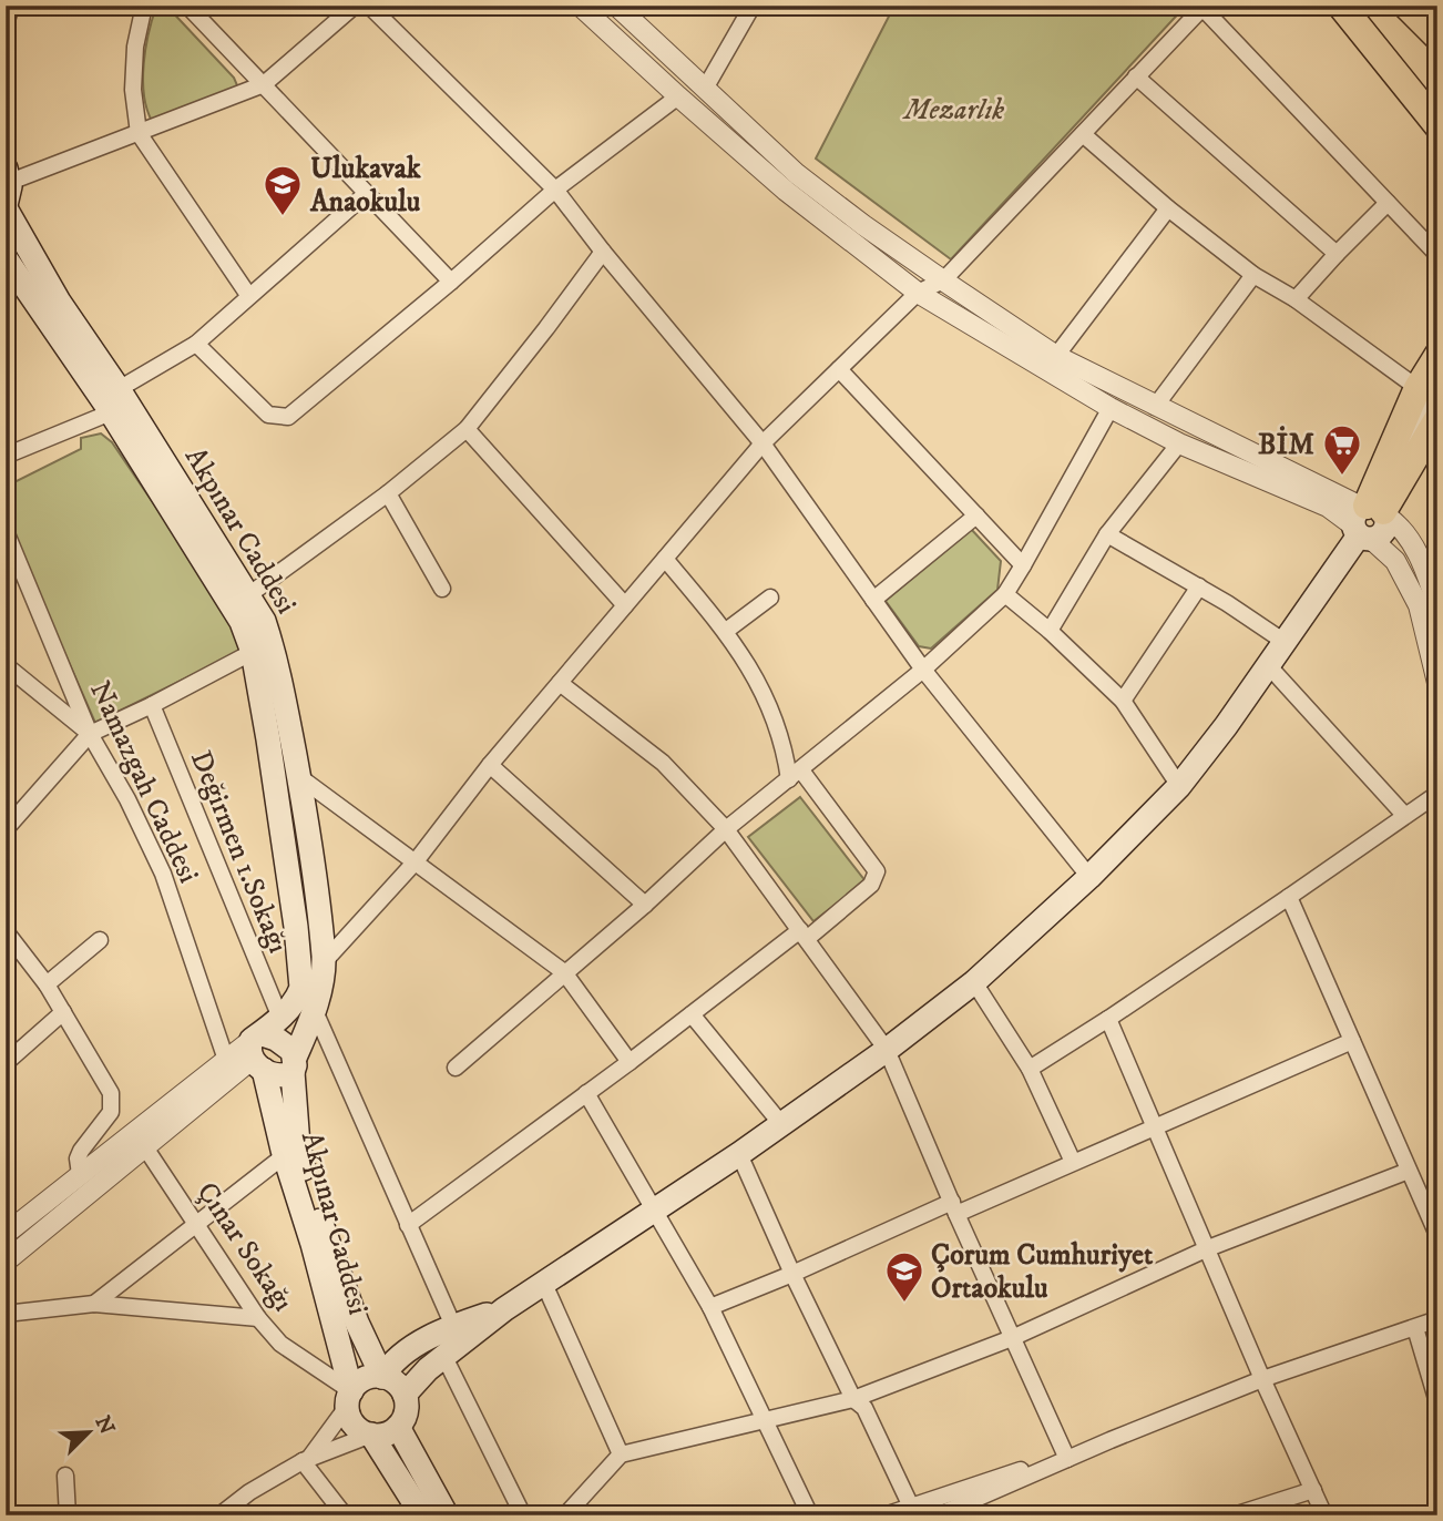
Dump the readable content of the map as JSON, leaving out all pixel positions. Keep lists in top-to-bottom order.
{
  "streets": {
    "main road": ["Akpınar Caddesi"],
    "street": ["Namazgah Caddesi", "Değirmen 1.Sokağı", "Çınar Sokağı"]
  },
  "crossings": [
    ["Akpınar Caddesi", "Değirmen 1.Sokağı"],
    ["Akpınar Caddesi", "Çınar Sokağı"]
  ],
  "parks": ["Mezarlık"],
  "places": {
    "school or university": ["Ulukavak Anaokulu", "Çorum Cumhuriyet Ortaokulu"],
    "supermarket": ["BİM"]
  },
  "north": "top right"
}
